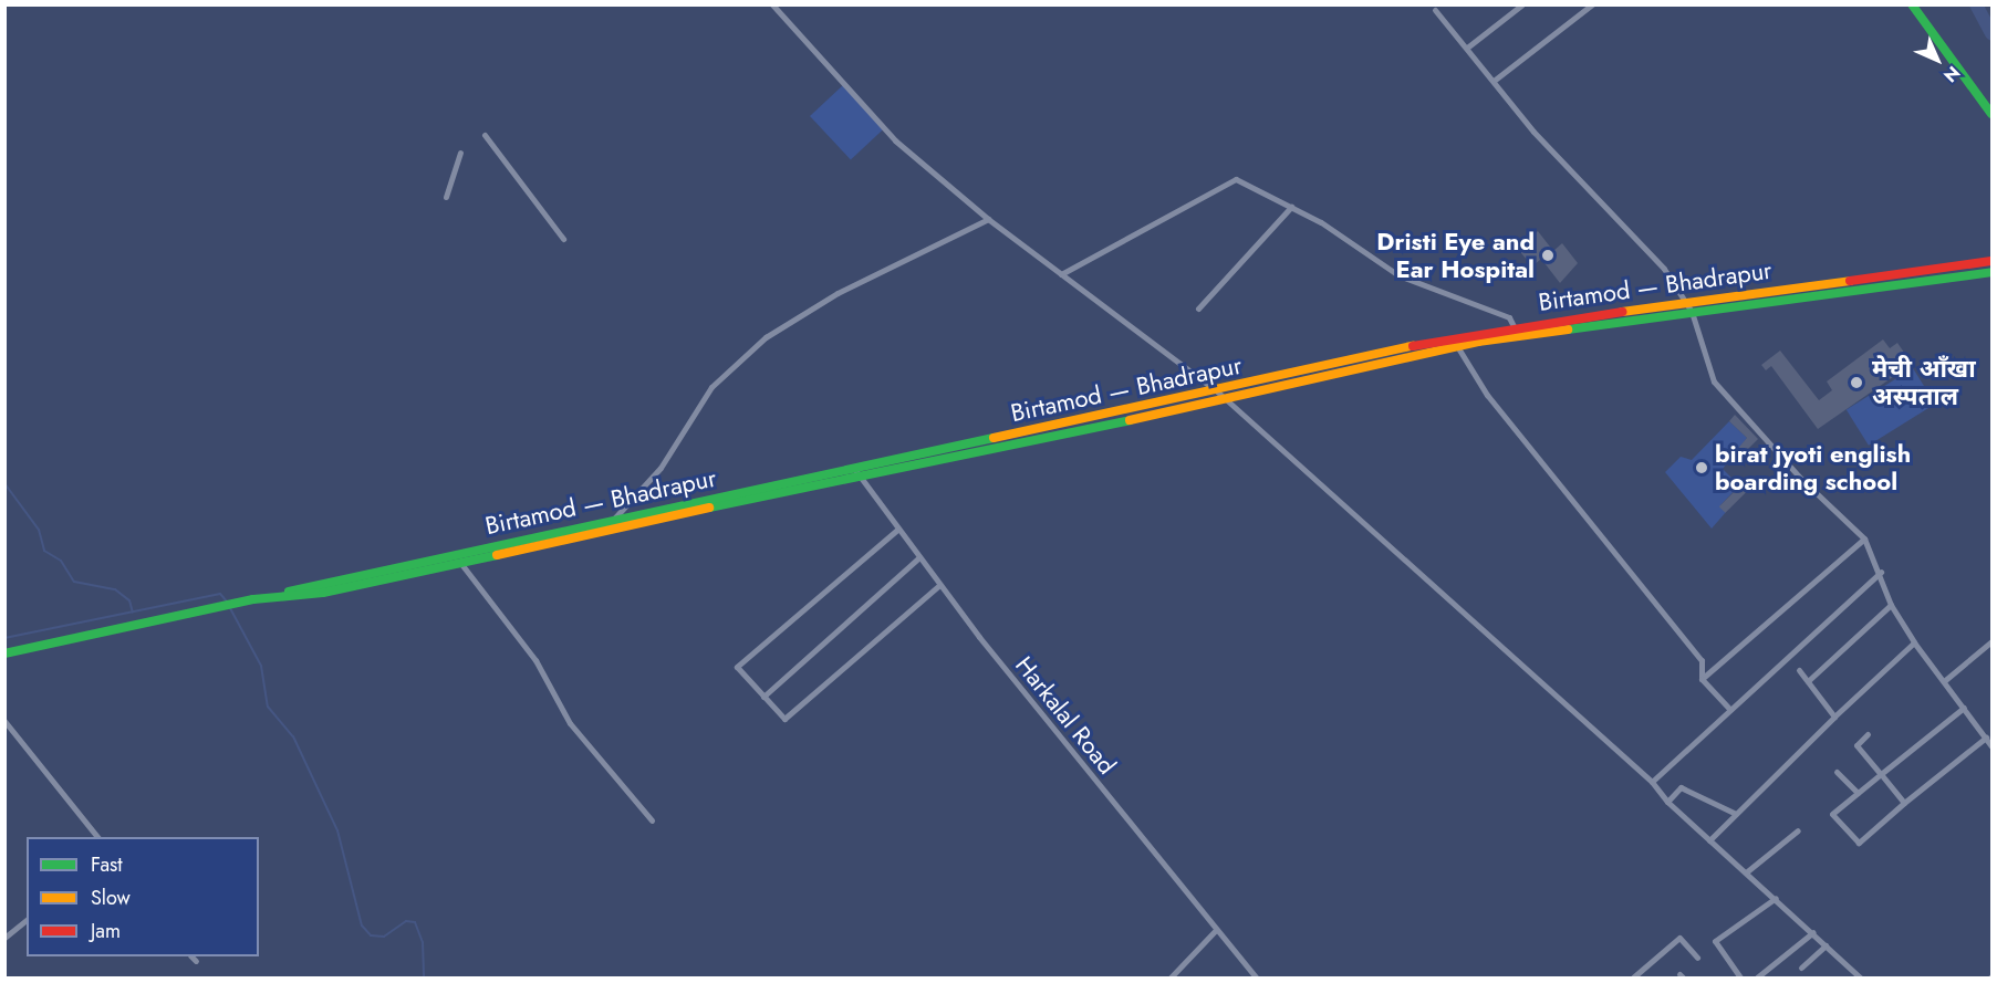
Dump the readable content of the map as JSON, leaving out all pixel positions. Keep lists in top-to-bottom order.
{
  "streets": {
    "main road": ["Birtamod — Bhadrapur"],
    "street": ["Harkalal Road"]
  },
  "crossings": [
    ["Birtamod — Bhadrapur", "Harkalal Road"]
  ],
  "places": ["Dristi Eye and Ear Hospital", "मेची आँखा अस्पताल", "birat jyoti english boarding school"],
  "legend": ["Fast", "Slow", "Jam"],
  "north": "bottom right"
}
